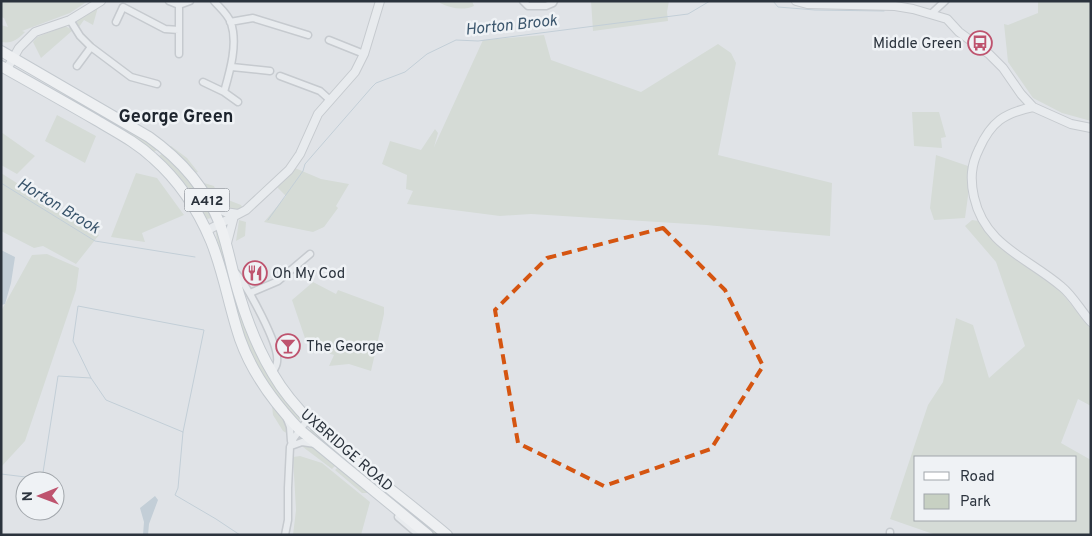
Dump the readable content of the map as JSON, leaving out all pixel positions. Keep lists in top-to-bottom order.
{
  "streets": {
    "main road": ["A412", "UXBRIDGE ROAD"]
  },
  "districts": ["George Green"],
  "water": ["Horton Brook"],
  "places": {
    "bus stop": ["Middle Green"],
    "restaurant": ["Oh My Cod"],
    "bar": ["The George"]
  },
  "legend": ["Road", "Park"],
  "north": "left"
}
